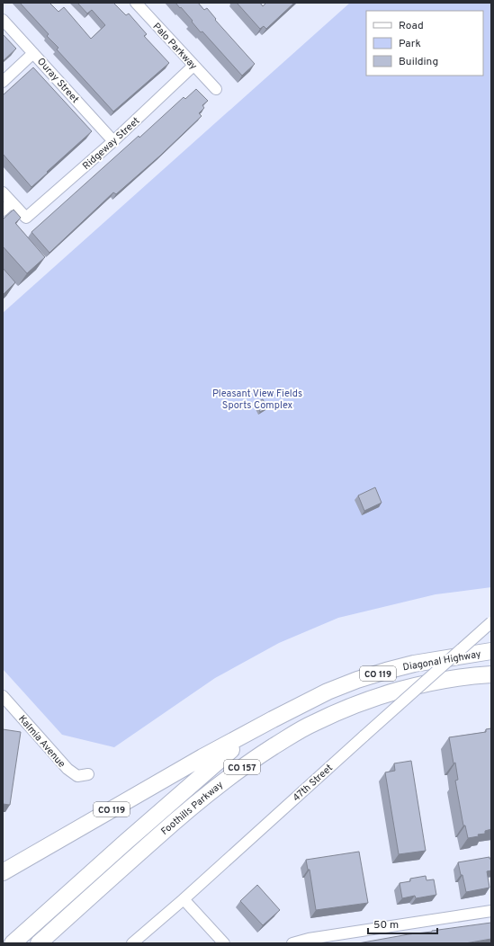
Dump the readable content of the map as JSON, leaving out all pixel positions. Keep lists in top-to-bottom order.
{
  "streets": {
    "highway": [
      "Diagonal Highway",
      "CO 119",
      "CO 157",
      "Foothills Parkway"
    ],
    "street": [
      "Palo Parkway",
      "Ouray Street",
      "Ridgeway Street",
      "Kalmia Avenue",
      "47th Street"
    ]
  },
  "crossings": [
    ["Palo Parkway", "Ridgeway Street"],
    ["Ouray Street", "Ridgeway Street"],
    ["Diagonal Highway", "CO 119"],
    ["Diagonal Highway", "Foothills Parkway"],
    ["CO 119", "Foothills Parkway"]
  ],
  "parks": ["Pleasant View Fields Sports Complex"],
  "legend": ["Road", "Park", "Building"],
  "scale_bar": "50 m"
}
